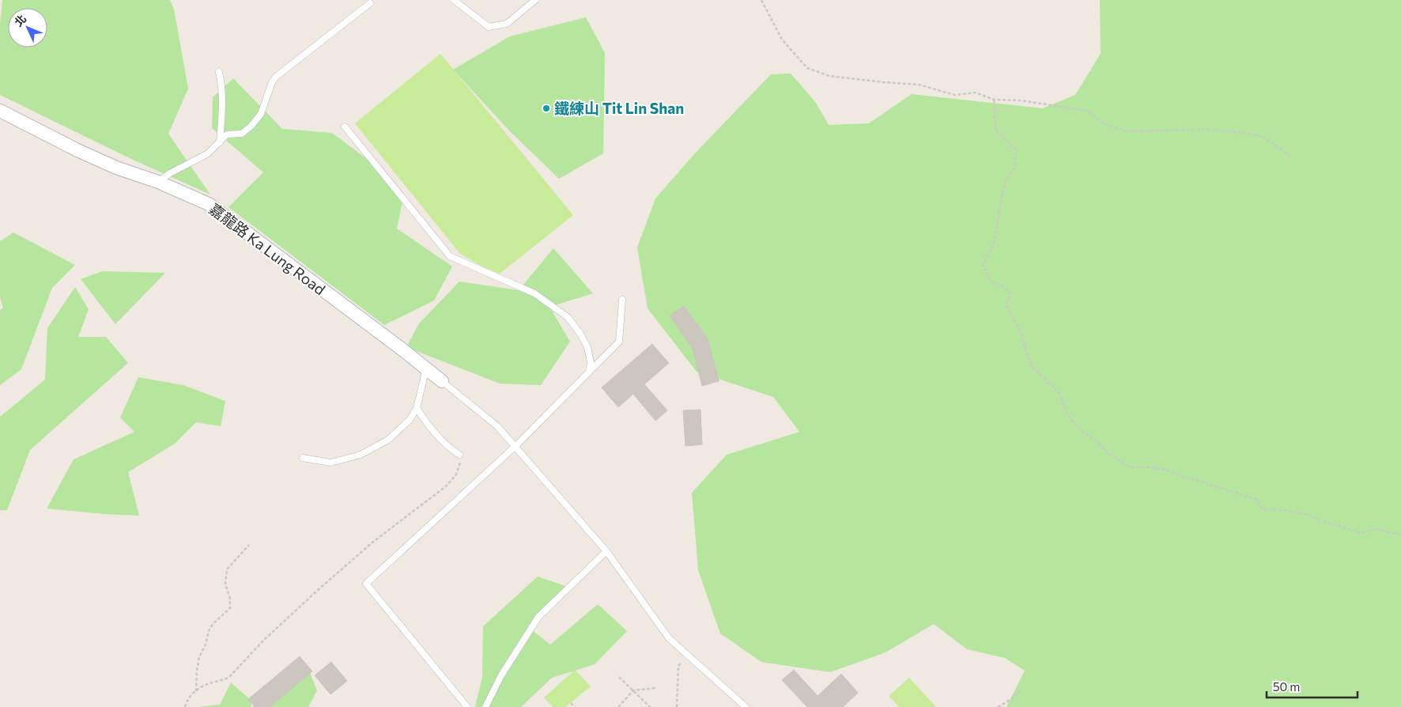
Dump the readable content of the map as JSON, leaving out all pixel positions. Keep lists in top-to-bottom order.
{
  "streets": {
    "street": ["嘉龍路 Ka Lung Road"]
  },
  "places": ["鐵練山 Tit Lin Shan"],
  "scale_bar": "50 m",
  "north": "top left"
}
